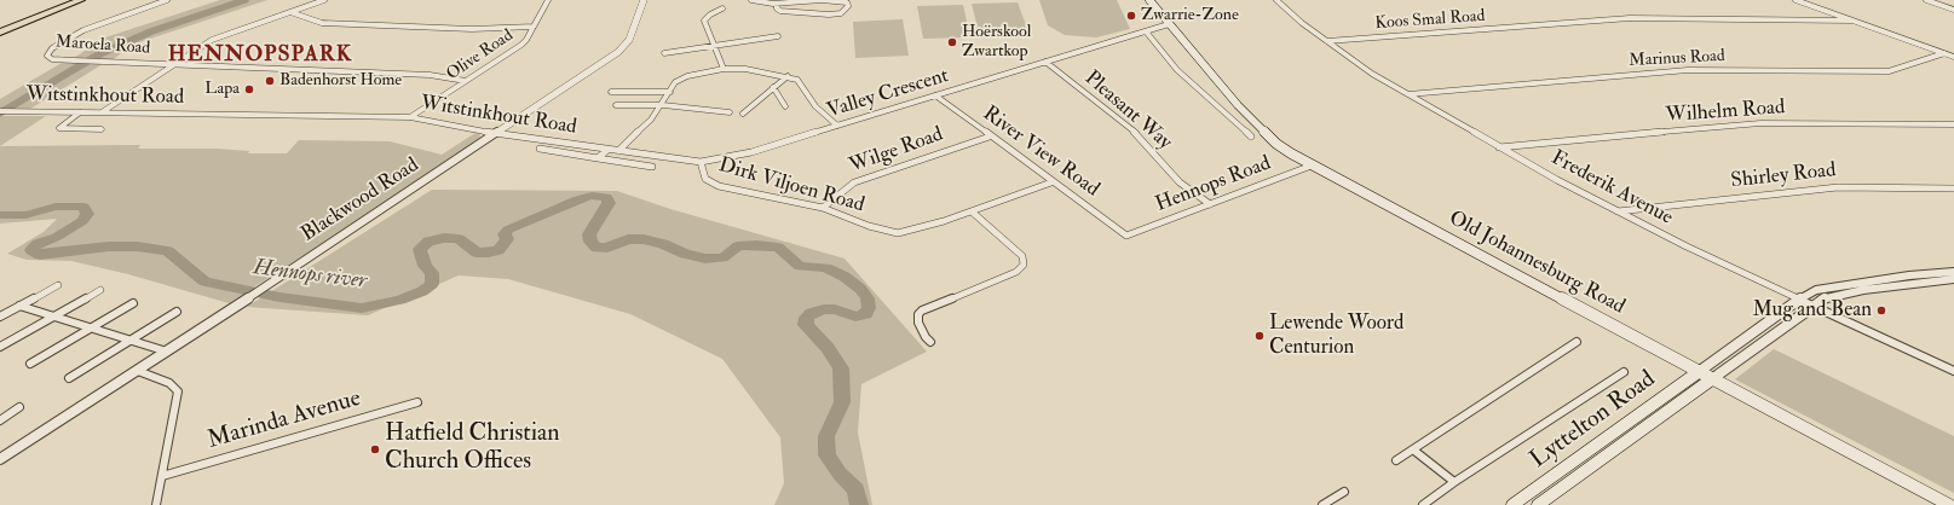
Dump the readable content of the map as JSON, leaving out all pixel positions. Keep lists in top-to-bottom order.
{
  "streets": {
    "main road": ["Old Johannesburg Road", "Lyttelton Road"],
    "street": [
      "Koos Smal Road",
      "Maroela Road",
      "Olive Road",
      "Marinus Road",
      "Valley Crescent",
      "Witstinkhout Road",
      "Pleasant Way",
      "Wilhelm Road",
      "Wilge Road",
      "River View Road",
      "Shirley Road",
      "Hennops Road",
      "Dirk Viljoen Road",
      "Frederik Avenue",
      "Blackwood Road",
      "Marinda Avenue"
    ]
  },
  "crossings": [
    ["Koos Smal Road", "Frederik Avenue"],
    ["Maroela Road", "Olive Road"],
    ["Olive Road", "Witstinkhout Road"],
    ["Marinus Road", "Frederik Avenue"],
    ["Valley Crescent", "Witstinkhout Road"],
    ["Valley Crescent", "Pleasant Way"],
    ["Valley Crescent", "River View Road"],
    ["Valley Crescent", "Dirk Viljoen Road"],
    ["Valley Crescent", "Old Johannesburg Road"],
    ["Witstinkhout Road", "Dirk Viljoen Road"],
    ["Witstinkhout Road", "Blackwood Road"],
    ["Pleasant Way", "Hennops Road"],
    ["Wilhelm Road", "Frederik Avenue"],
    ["Wilge Road", "River View Road"],
    ["Wilge Road", "Dirk Viljoen Road"],
    ["River View Road", "Hennops Road"],
    ["River View Road", "Dirk Viljoen Road"],
    ["Shirley Road", "Frederik Avenue"],
    ["Hennops Road", "Old Johannesburg Road"],
    ["Old Johannesburg Road", "Lyttelton Road"]
  ],
  "districts": ["HENNOPSPARK"],
  "water": ["Hennops river"],
  "places": [
    "Zwarrie-Zone",
    "Hoërskool Zwartkop",
    "Badenhorst Home",
    "Lapa",
    "Mug and Bean",
    "Lewende Woord Centurion",
    "Hatfield Christian Church Offices"
  ]
}
